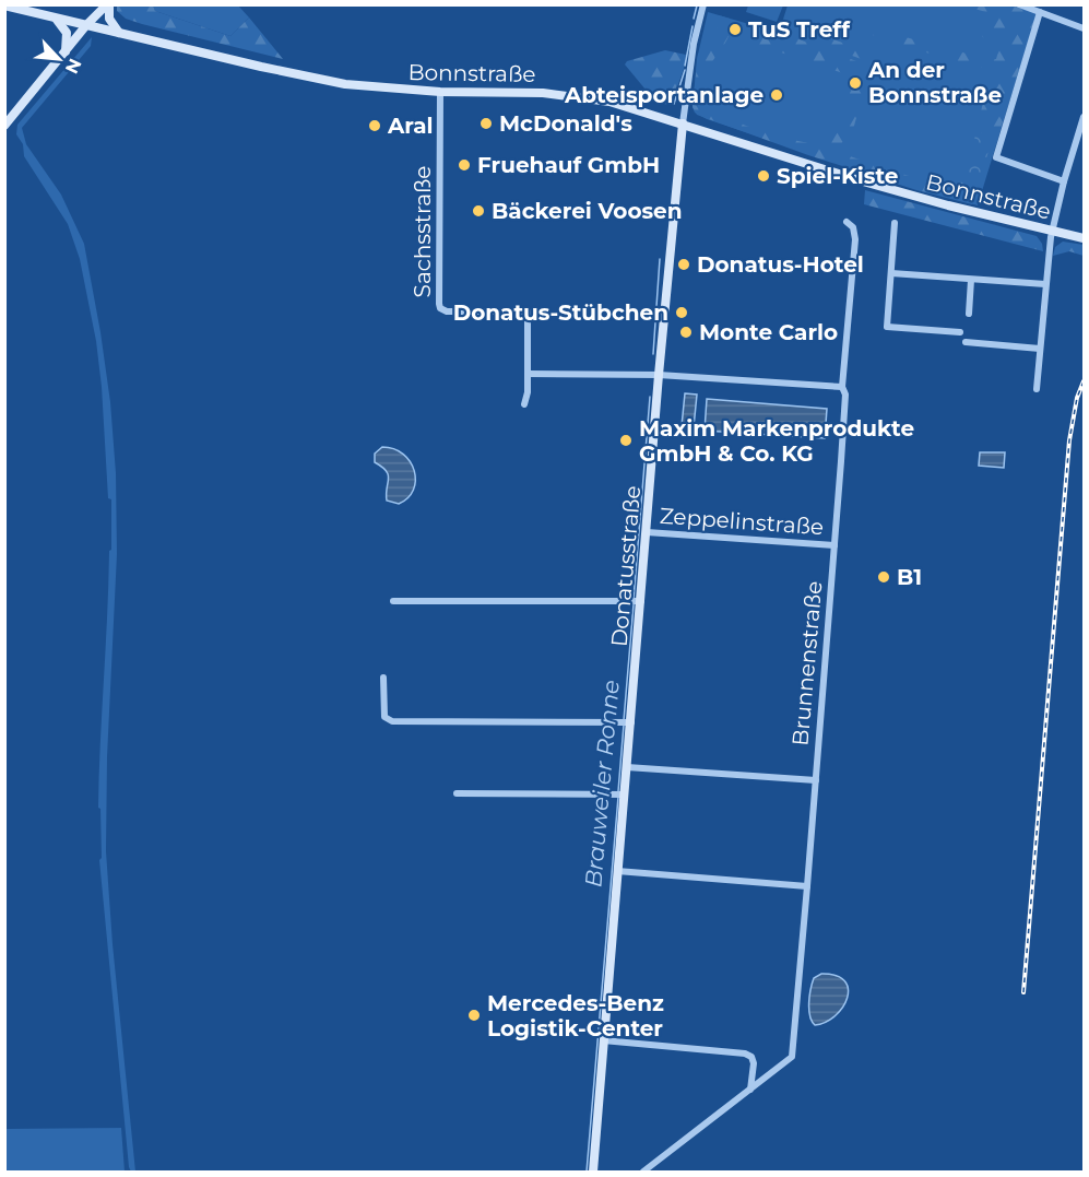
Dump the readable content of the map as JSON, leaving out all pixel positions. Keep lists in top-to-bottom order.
{
  "streets": {
    "main road": ["Bonnstraße", "Donatusstraße"],
    "street": ["Sachsstraße", "Zeppelinstraße", "Brunnenstraße"]
  },
  "crossings": [
    ["Bonnstraße", "Sachsstraße"],
    ["Bonnstraße", "Donatusstraße"],
    ["Zeppelinstraße", "Donatusstraße"],
    ["Zeppelinstraße", "Brunnenstraße"]
  ],
  "water": ["Brauweiler Ronne"],
  "places": [
    "TuS Treff",
    "An der Bonnstraße",
    "Abteisportanlage",
    "McDonald's",
    "Aral",
    "Fruehauf GmbH",
    "Spiel-Kiste",
    "Bäckerei Voosen",
    "Donatus-Hotel",
    "Donatus-Stübchen",
    "Monte Carlo",
    "Maxim Markenprodukte GmbH & Co. KG",
    "B1",
    "Mercedes-Benz Logistik-Center"
  ],
  "north": "bottom right"
}
